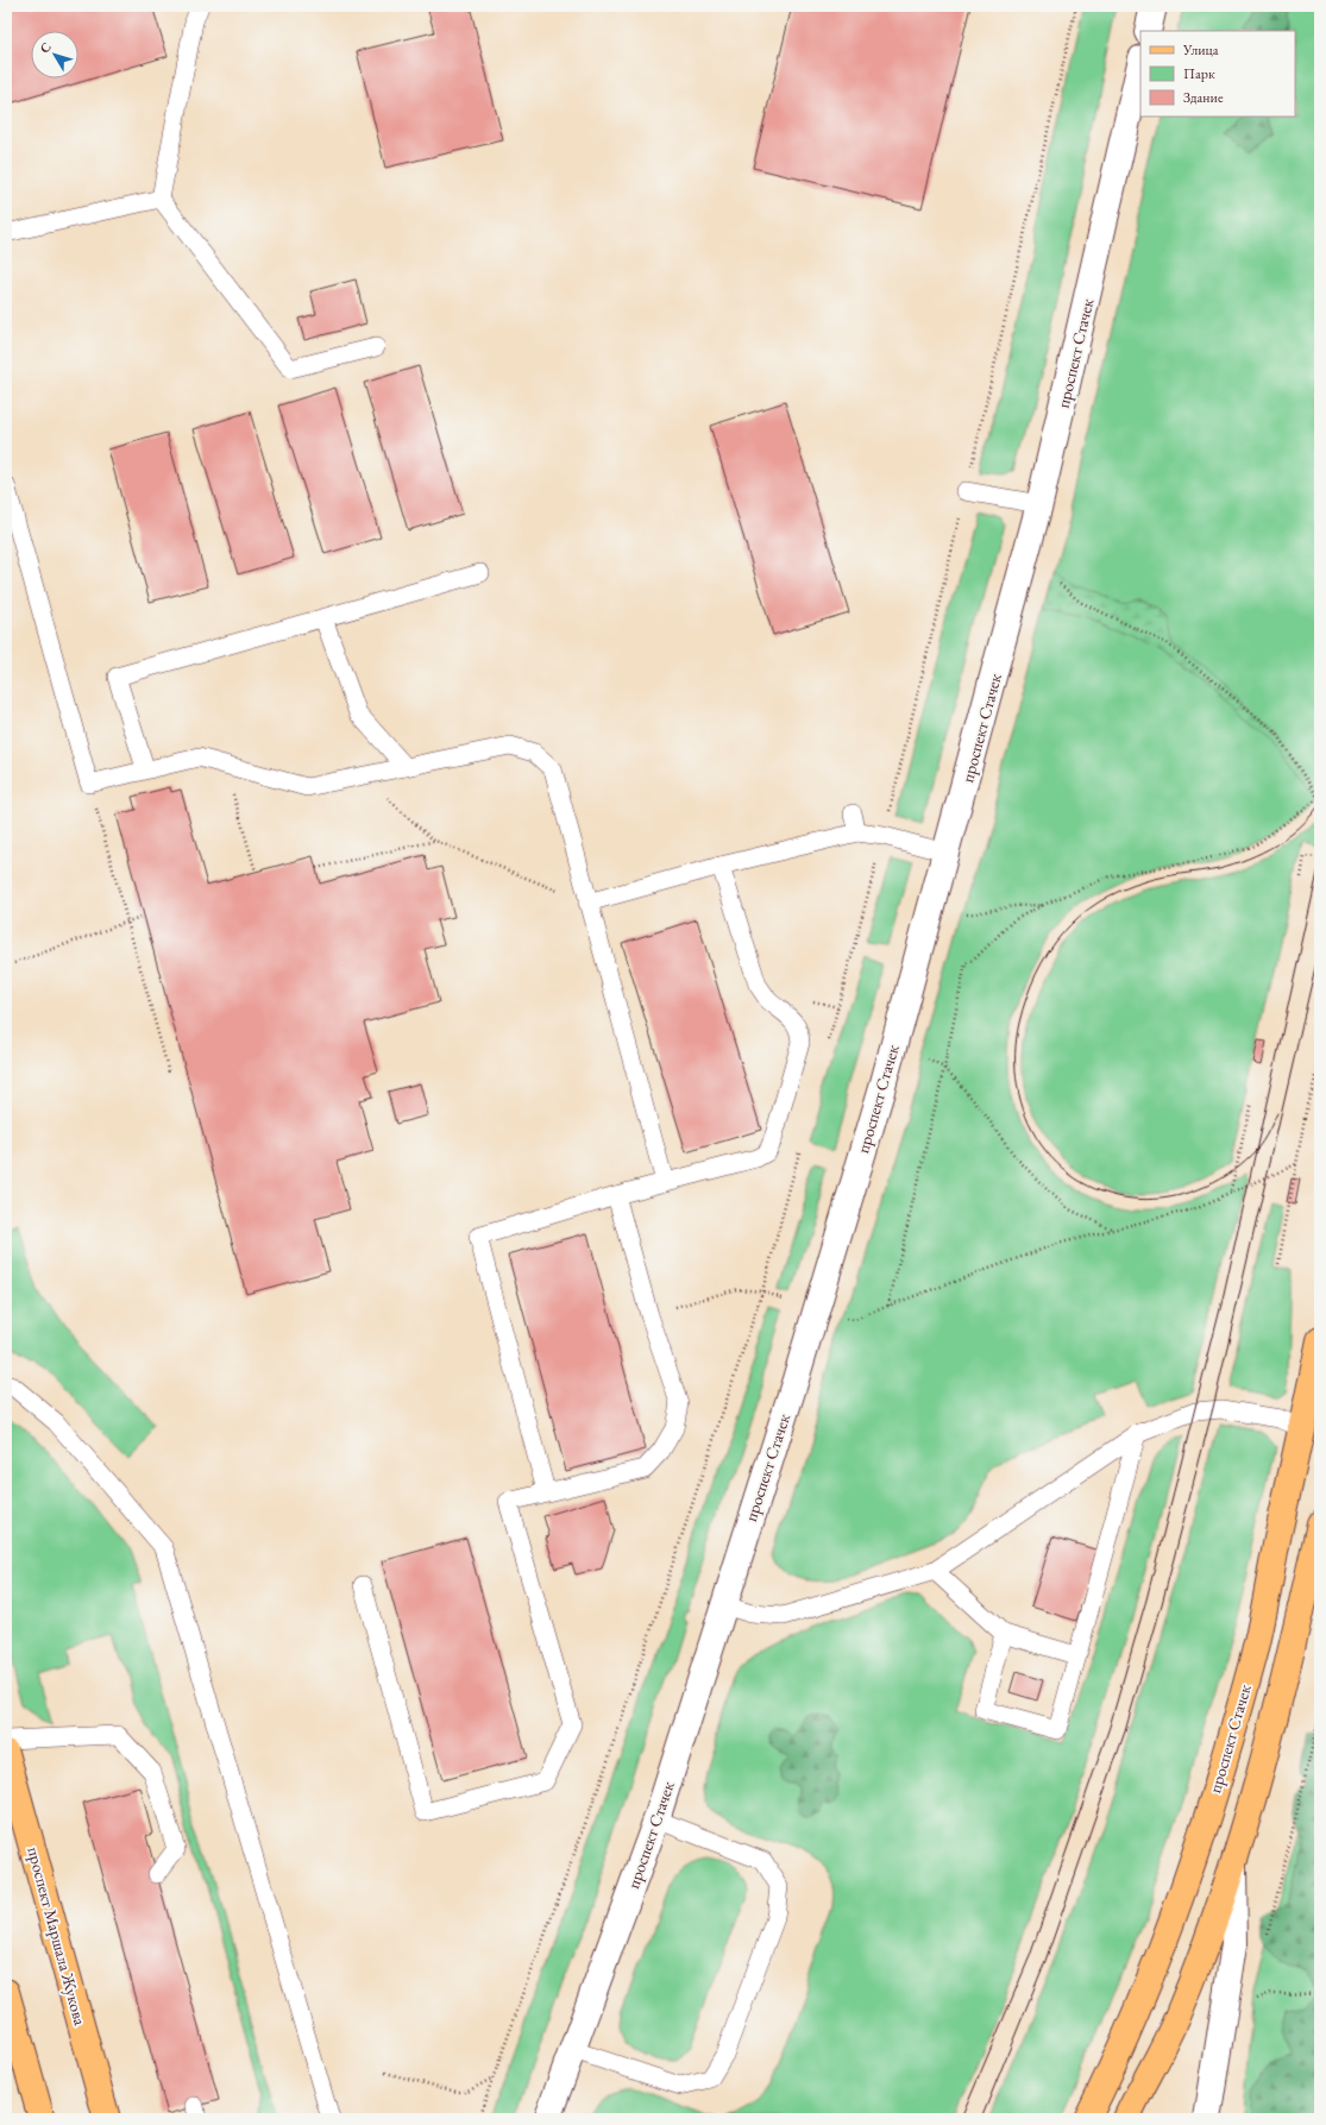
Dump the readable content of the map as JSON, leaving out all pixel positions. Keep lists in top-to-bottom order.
{
  "streets": {
    "main road": ["проспект Стачек", "проспект Маршала Жукова"]
  },
  "legend": ["Улица", "Парк", "Здание"],
  "north": "top left"
}
